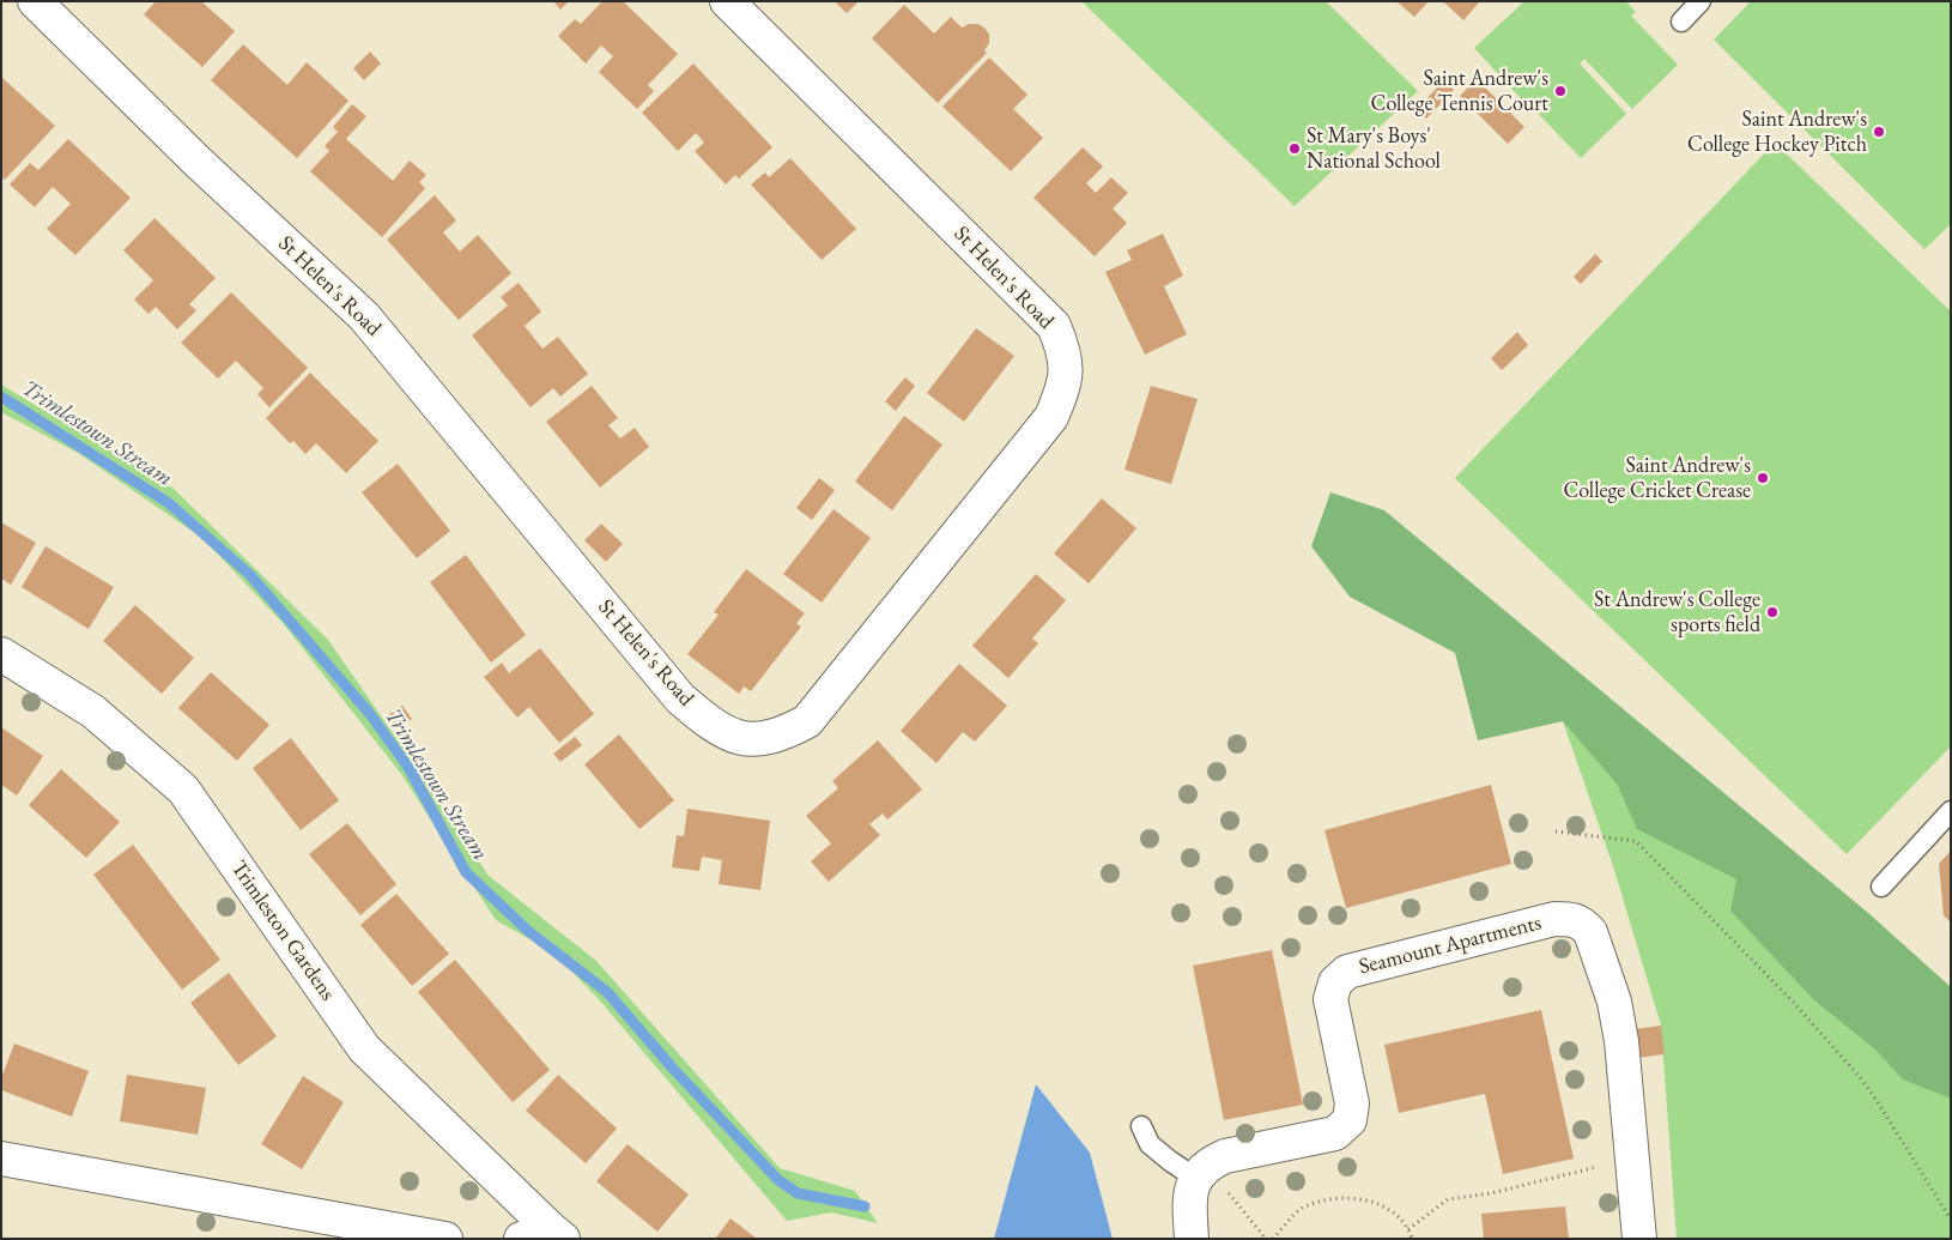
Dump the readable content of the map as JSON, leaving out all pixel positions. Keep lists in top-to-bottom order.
{
  "streets": {
    "street": ["St Helen's Road", "Trimleston Gardens", "Seamount Apartments"]
  },
  "water": ["Trimlestown Stream"],
  "places": [
    "Saint Andrew's College Tennis Court",
    "Saint Andrew's College Hockey Pitch",
    "St Mary's Boys' National School",
    "Saint Andrew's College Cricket Crease",
    "St Andrew's College sports field"
  ]
}
